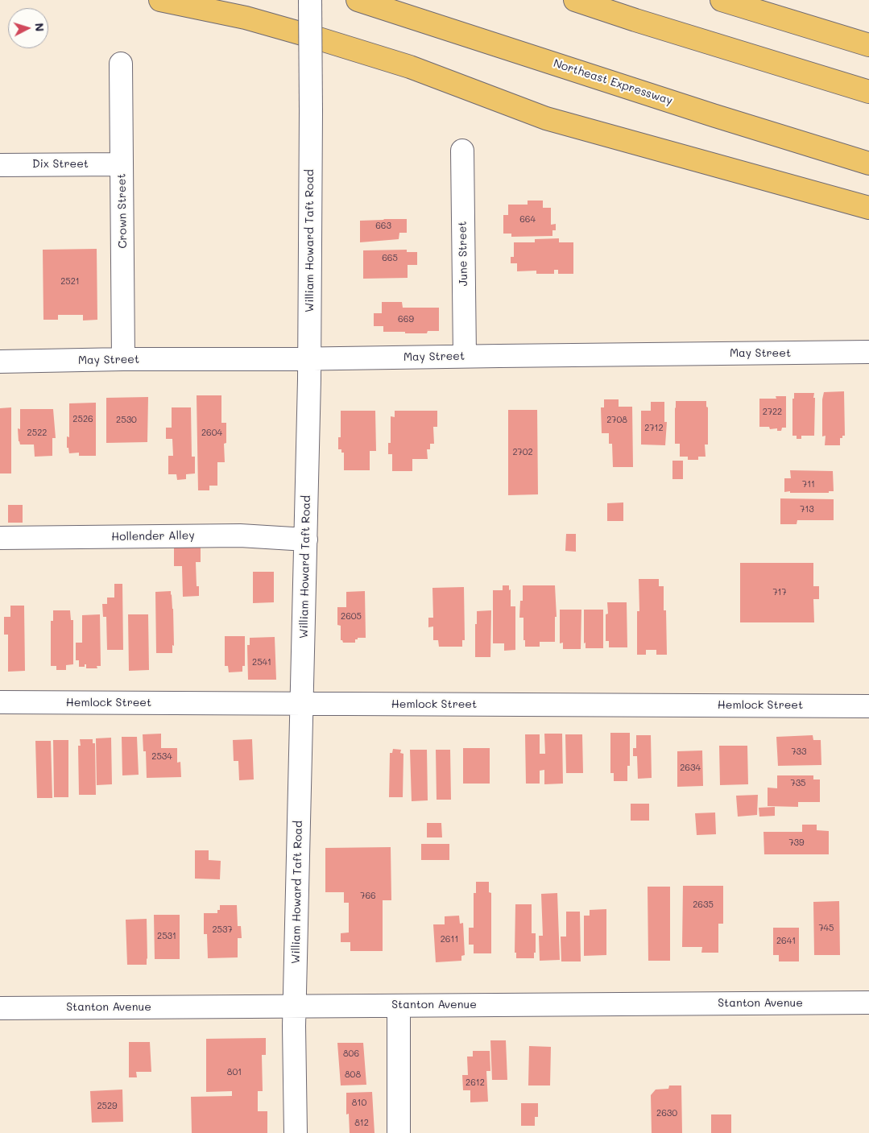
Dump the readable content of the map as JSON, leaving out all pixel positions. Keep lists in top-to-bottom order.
{
  "streets": {
    "highway": ["Northeast Expressway"],
    "street": [
      "Dix Street",
      "Crown Street",
      "William Howard Taft Road",
      "June Street",
      "May Street",
      "Hollender Alley",
      "Hemlock Street",
      "Stanton Avenue"
    ]
  },
  "crossings": [
    ["Dix Street", "Crown Street"],
    ["Crown Street", "May Street"],
    ["William Howard Taft Road", "May Street"],
    ["William Howard Taft Road", "Hollender Alley"],
    ["William Howard Taft Road", "Hemlock Street"],
    ["William Howard Taft Road", "Stanton Avenue"],
    ["June Street", "May Street"]
  ],
  "house_numbers": [
    "664",
    "663",
    "665",
    "2521",
    "669",
    "2722",
    "2526",
    "2530",
    "2708",
    "2712",
    "2522",
    "2604",
    "2702",
    "711",
    "713",
    "717",
    "2605",
    "2541",
    "733",
    "2534",
    "2634",
    "735",
    "739",
    "766",
    "2635",
    "745",
    "2537",
    "2531",
    "2611",
    "2641",
    "806",
    "801",
    "808",
    "2612",
    "810",
    "2529",
    "2630",
    "812"
  ],
  "north": "right"
}
